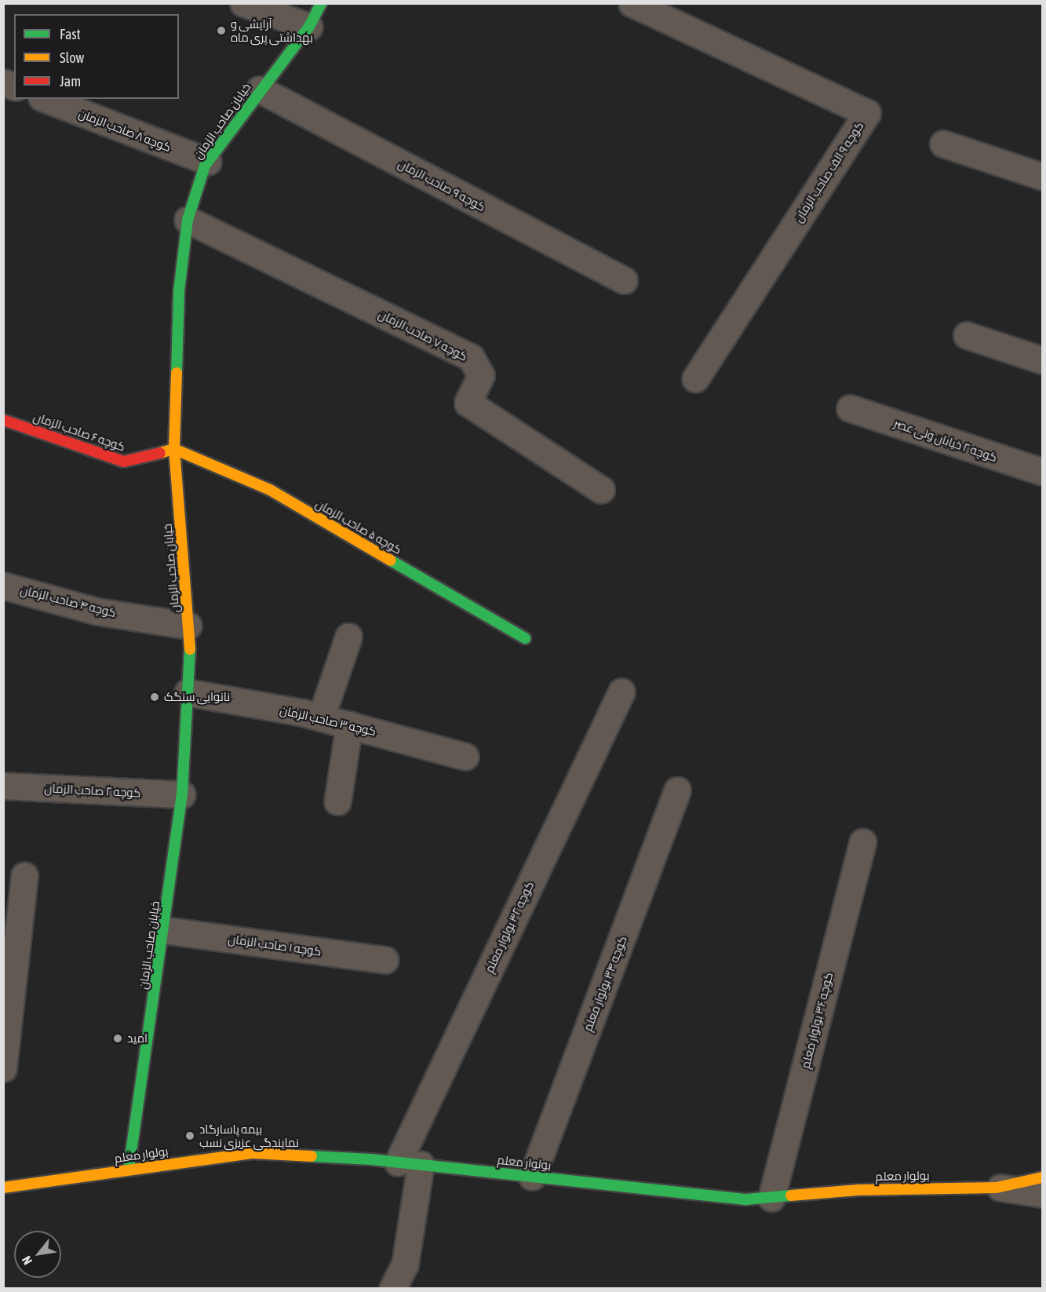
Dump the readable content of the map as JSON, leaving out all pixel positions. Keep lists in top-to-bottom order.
{
  "streets": {
    "street": [
      "خیابان صاحب الزمان",
      "کوچه ۸ صاحب الزمان",
      "کوچه ۹ الف صاحب الزمان",
      "کوچه ۹ صاحب الزمان",
      "کوچه ۷ صاحب الزمان",
      "کوچه ۶ صاحب الزمان",
      "کوچه ۲ خیابان ولی عصر",
      "کوچه ۵ صاحب الزمان",
      "کوچه ۴ صاحب الزمان",
      "کوچه ۳ صاحب الزمان",
      "کوچه ۲ صاحب الزمان",
      "کوچه ۳۲ بولوار معلم",
      "کوچه ۱ صاحب الزمان",
      "کوچه ۳۴ بولوار معلم",
      "کوچه ۳۶ بولوار معلم",
      "بولوار معلم"
    ]
  },
  "crossings": [
    ["خیابان صاحب الزمان", "کوچه ۸ صاحب الزمان"],
    ["خیابان صاحب الزمان", "کوچه ۹ صاحب الزمان"],
    ["خیابان صاحب الزمان", "کوچه ۷ صاحب الزمان"],
    ["خیابان صاحب الزمان", "کوچه ۶ صاحب الزمان"],
    ["خیابان صاحب الزمان", "کوچه ۵ صاحب الزمان"],
    ["خیابان صاحب الزمان", "کوچه ۴ صاحب الزمان"],
    ["خیابان صاحب الزمان", "کوچه ۳ صاحب الزمان"],
    ["خیابان صاحب الزمان", "کوچه ۲ صاحب الزمان"],
    ["خیابان صاحب الزمان", "کوچه ۱ صاحب الزمان"],
    ["خیابان صاحب الزمان", "بولوار معلم"],
    ["کوچه ۶ صاحب الزمان", "کوچه ۵ صاحب الزمان"],
    ["کوچه ۳۲ بولوار معلم", "بولوار معلم"],
    ["کوچه ۳۴ بولوار معلم", "بولوار معلم"],
    ["کوچه ۳۶ بولوار معلم", "بولوار معلم"]
  ],
  "places": [
    "آرایشی و بهداشتی پری ماه",
    "نانوایی سنگک",
    "امید",
    "بیمه پاسارگاد نمایندگی عزیزی نسب"
  ],
  "legend": ["Fast", "Slow", "Jam"],
  "north": "bottom left"
}
